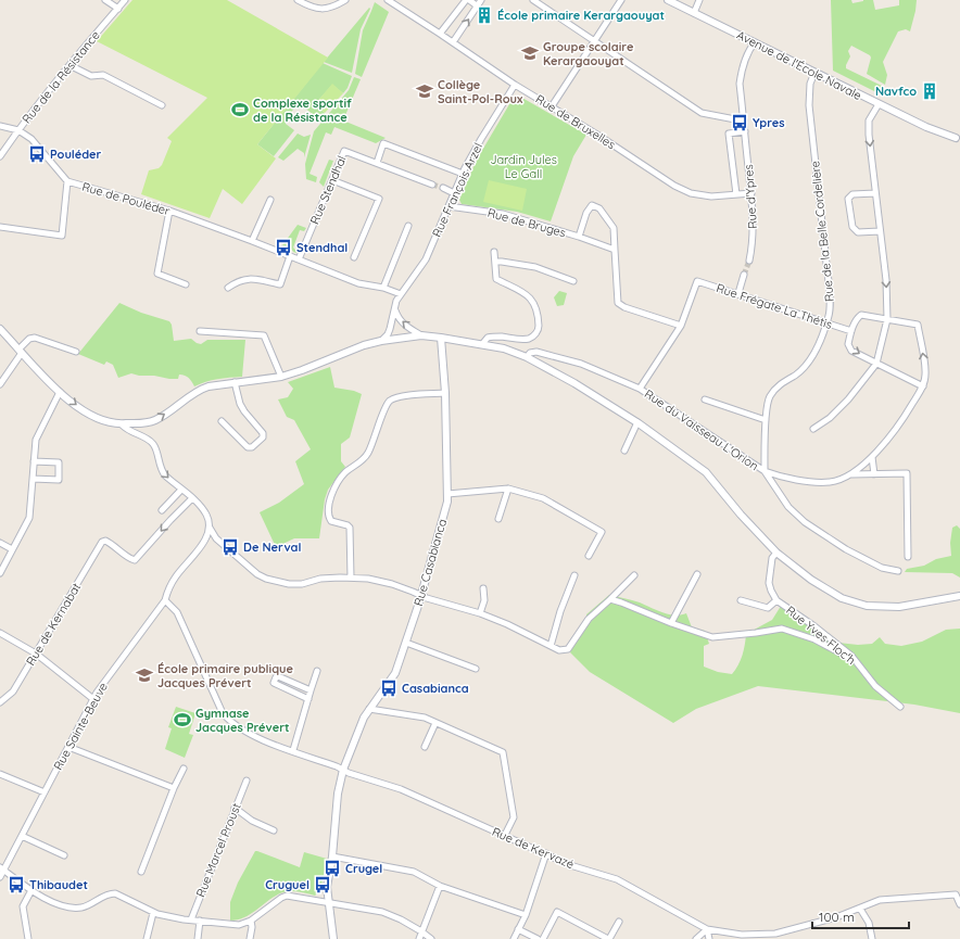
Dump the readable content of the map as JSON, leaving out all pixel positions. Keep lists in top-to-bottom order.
{
  "streets": {
    "street": [
      "Avenue de l'École Navale",
      "Rue de la Résistance",
      "Rue de Bruxelles",
      "Rue Stendhal",
      "Rue François Arzel",
      "Rue d'Ypres",
      "Rue de Pouléder",
      "Rue de Bruges",
      "Rue de la Belle Cordelière",
      "Rue Frégate La Thétis",
      "Rue du Vaisseau L'Orion",
      "Rue Casabianca",
      "Rue de Kernabat",
      "Rue Yves Floc'h",
      "Rue Sainte-Beuve",
      "Rue de Kervazé",
      "Rue Marcel Proust"
    ]
  },
  "crossings": [
    ["Avenue de l'École Navale", "Rue d'Ypres"],
    ["Avenue de l'École Navale", "Rue de la Belle Cordelière"],
    ["Rue de la Résistance", "Rue de Pouléder"],
    ["Rue de Bruxelles", "Rue François Arzel"],
    ["Rue de Bruxelles", "Rue d'Ypres"],
    ["Rue Stendhal", "Rue de Pouléder"],
    ["Rue François Arzel", "Rue de Pouléder"],
    ["Rue François Arzel", "Rue de Bruges"],
    ["Rue de Bruges", "Rue Frégate La Thétis"],
    ["Rue de la Belle Cordelière", "Rue Frégate La Thétis"],
    ["Rue de la Belle Cordelière", "Rue du Vaisseau L'Orion"],
    ["Rue Casabianca", "Rue de Kervazé"],
    ["Rue Sainte-Beuve", "Rue de Kervazé"]
  ],
  "one_way": ["Rue de Kernabat"],
  "parks": ["Jardin Jules Le Gall"],
  "places": {
    "building": ["École primaire Kerargaouyat", "Navfco"],
    "school or university": ["Groupe scolaire Kerargaouyat", "Collège Saint-Pol-Roux", "École primaire publique Jacques Prévert"],
    "sports": ["Complexe sportif de la Résistance", "Gymnase Jacques Prévert"],
    "bus stop": [
      "Ypres",
      "Pouléder",
      "Stendhal",
      "De Nerval",
      "Casabianca",
      "Crugel",
      "Thibaudet",
      "Cruguel"
    ]
  },
  "scale_bar": "100 m"
}
